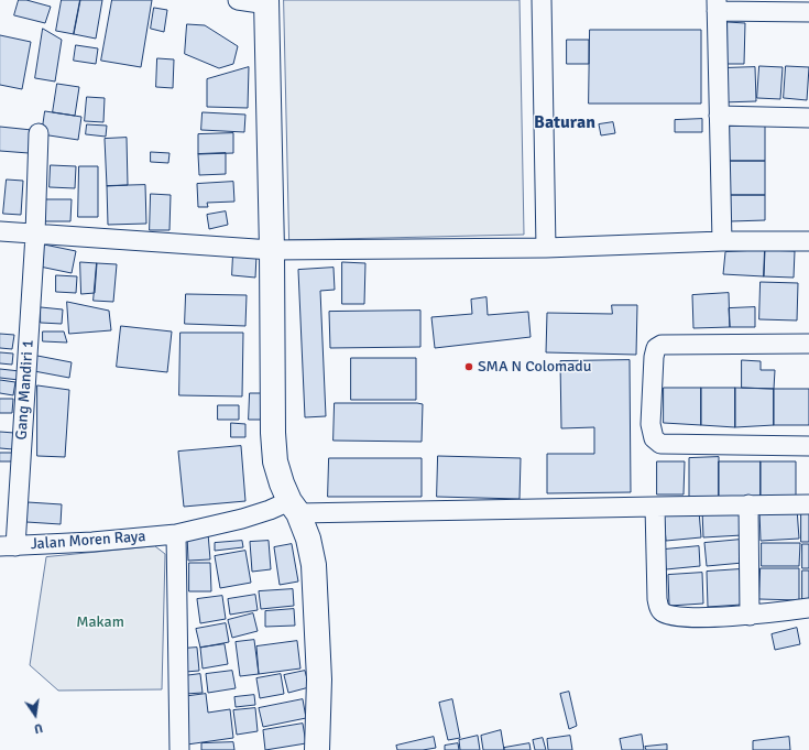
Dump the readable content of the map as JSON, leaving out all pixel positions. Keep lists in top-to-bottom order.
{
  "streets": {
    "street": ["Gang Mandiri 1", "Jalan Moren Raya"]
  },
  "crossings": [
    ["Gang Mandiri 1", "Jalan Moren Raya"]
  ],
  "districts": ["Baturan"],
  "parks": ["Makam"],
  "places": ["SMA N Colomadu"],
  "north": "bottom"
}
